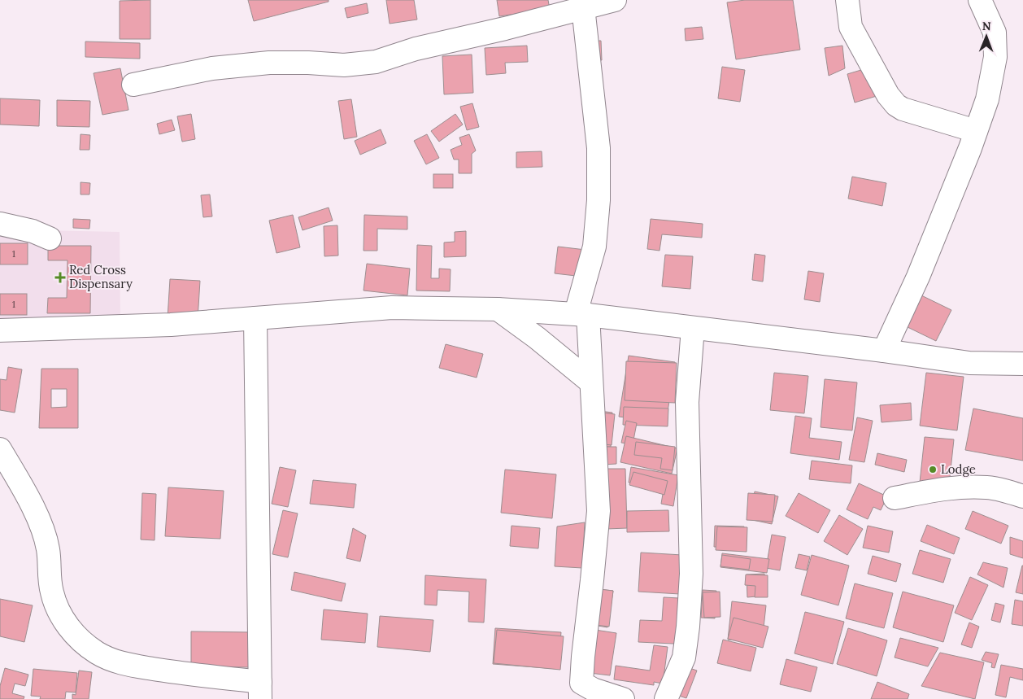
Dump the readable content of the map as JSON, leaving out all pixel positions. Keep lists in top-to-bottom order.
{
  "places": {
    "health": ["Red Cross Dispensary"],
    "other": ["Lodge"]
  },
  "house_numbers": ["1", "1"],
  "north": "top"
}
